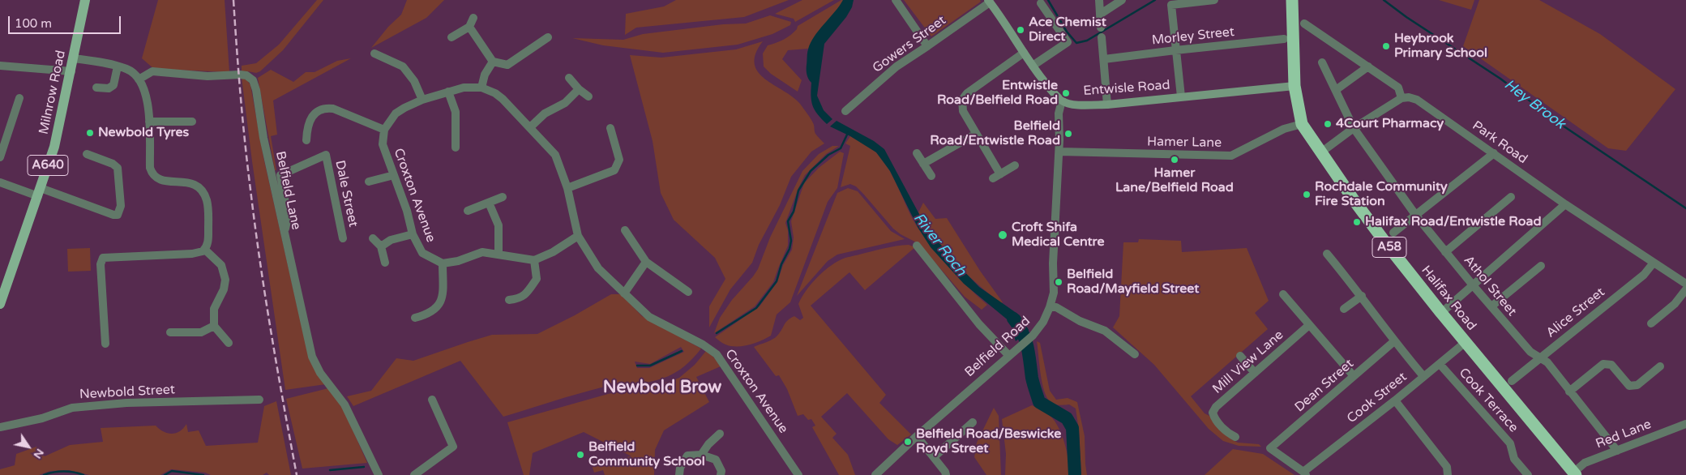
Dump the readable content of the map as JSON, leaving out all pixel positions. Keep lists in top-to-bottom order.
{
  "streets": {
    "highway": ["A58", "Halifax Road"],
    "main road": ["Entwisle Road", "Milnrow Road", "A640"],
    "street": [
      "Morley Street",
      "Gowers Street",
      "Hamer Lane",
      "Park Road",
      "Belfield Lane",
      "Dale Street",
      "Croxton Avenue",
      "Athol Street",
      "Alice Street",
      "Belfield Road",
      "Mill View Lane",
      "Dean Street",
      "Newbold Street",
      "Cook Street",
      "Cook Terrace",
      "Red Lane"
    ]
  },
  "crossings": [
    ["Entwisle Road", "A58"],
    ["Entwisle Road", "Halifax Road"],
    ["Entwisle Road", "Belfield Road"],
    ["Hamer Lane", "Halifax Road"],
    ["Hamer Lane", "Belfield Road"],
    ["Park Road", "Alice Street"],
    ["Belfield Lane", "Dale Street"],
    ["A58", "Halifax Road"],
    ["Athol Street", "Alice Street"],
    ["Athol Street", "Red Lane"],
    ["Halifax Road", "Cook Street"],
    ["Halifax Road", "Red Lane"],
    ["Dean Street", "Cook Street"],
    ["Cook Street", "Cook Terrace"]
  ],
  "districts": ["Newbold Brow"],
  "water": ["Hey Brook", "River Roch"],
  "places": [
    "Ace Chemist Direct",
    "Heybrook Primary School",
    "Entwistle Road/Belfield Road",
    "4Court Pharmacy",
    "Newbold Tyres",
    "Belfield Road/Entwistle Road",
    "Hamer Lane/Belfield Road",
    "Rochdale Community Fire Station",
    "Halifax Road/Entwistle Road",
    "Croft Shifa Medical Centre",
    "Belfield Road/Mayfield Street",
    "Belfield Road/Beswicke Royd Street",
    "Belfield Community School"
  ],
  "scale_bar": "100 m",
  "north": "bottom right"
}
